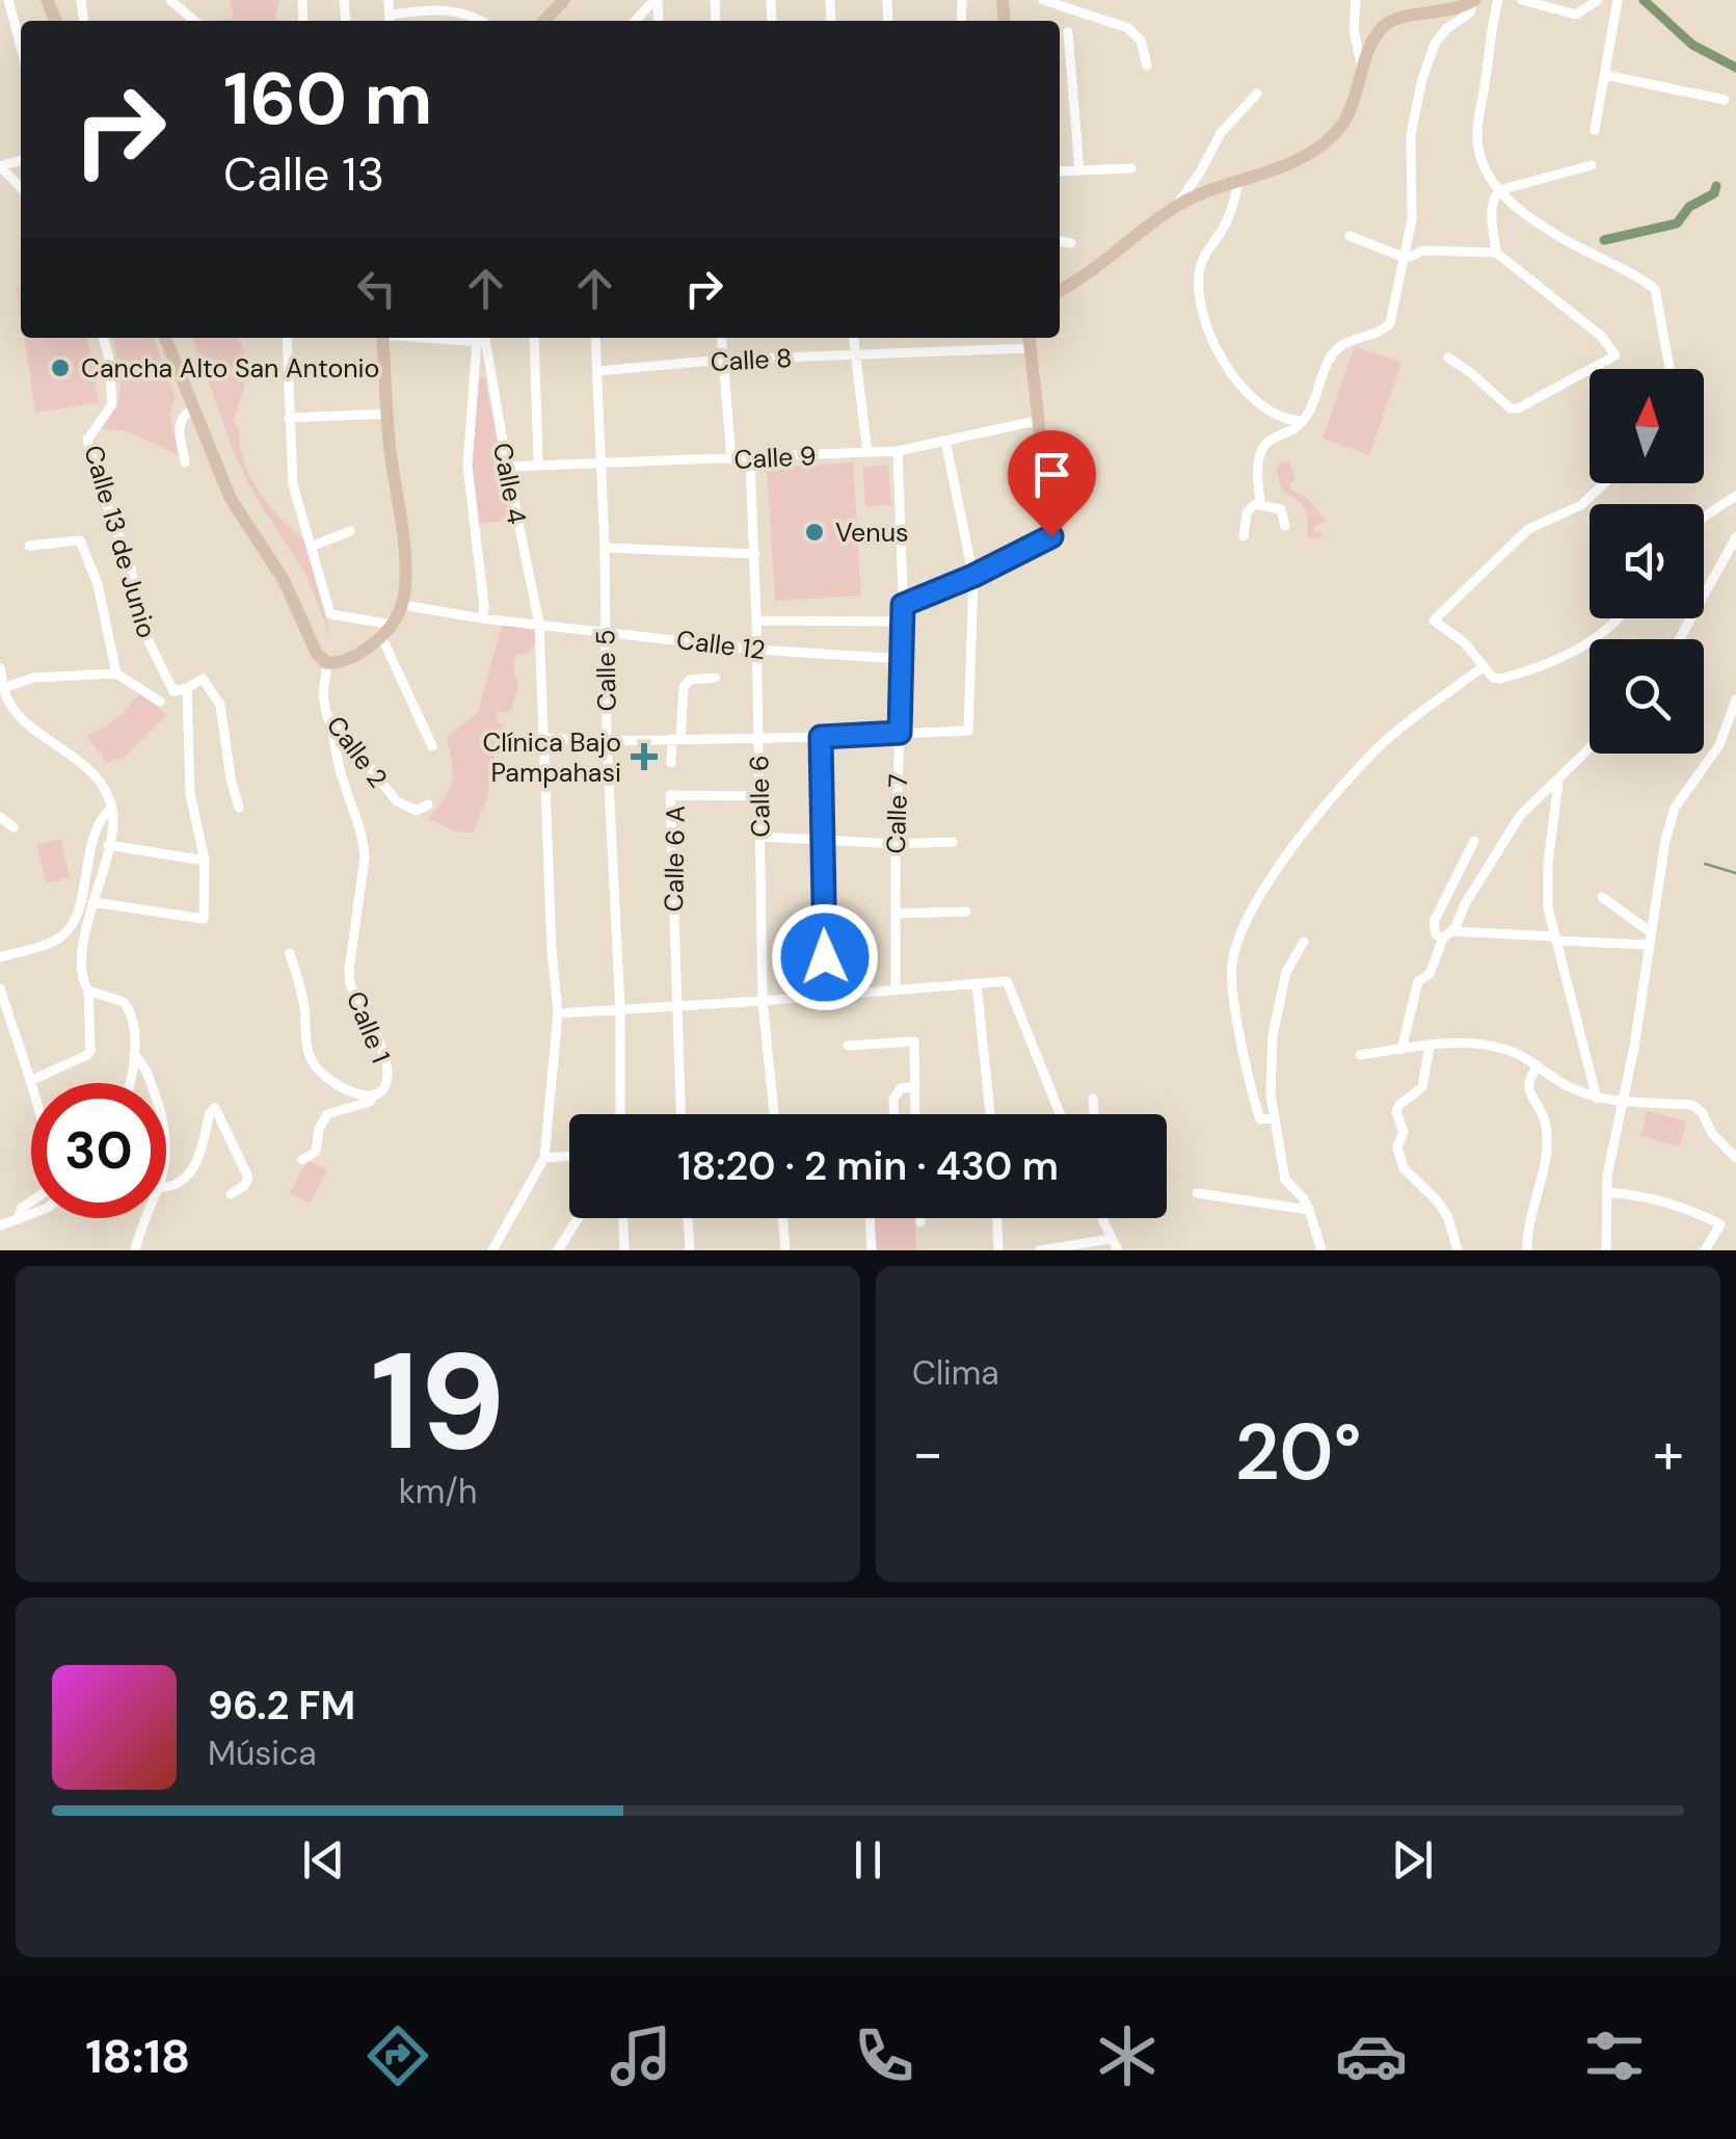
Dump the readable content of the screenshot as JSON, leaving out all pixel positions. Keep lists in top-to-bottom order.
{
  "streets": {
    "street": [
      "Calle 8",
      "Calle 9",
      "Calle 4",
      "Calle 13 de Junio",
      "Calle 12",
      "Calle 5",
      "Calle 2",
      "Calle 6",
      "Calle 7",
      "Calle 6 A",
      "Calle 1"
    ]
  },
  "crossings": [
    ["Calle 8", "Calle 5"],
    ["Calle 9", "Calle 4"],
    ["Calle 9", "Calle 5"],
    ["Calle 9", "Calle 6"],
    ["Calle 9", "Calle 7"],
    ["Calle 4", "Calle 12"],
    ["Calle 12", "Calle 5"],
    ["Calle 12", "Calle 6"],
    ["Calle 12", "Calle 7"],
    ["Calle 2", "Calle 1"],
    ["Calle 6", "Calle 6 A"]
  ],
  "places": {
    "other": ["Cancha Alto San Antonio", "Venus"],
    "health": ["Clínica Bajo Pampahasi"]
  },
  "north": "top",
  "page": {
    "turn": ["160 m", "Calle 13"],
    "limit": "30",
    "trip": "18:20 · 2 min · 430 m",
    "tile": [
      ["19", "km/h"],
      "Clima"
    ],
    "heat": ["−", "20°", "+"],
    "song": ["96.2 FM", "Música"],
    "tabs": "18:18"
  }
}
